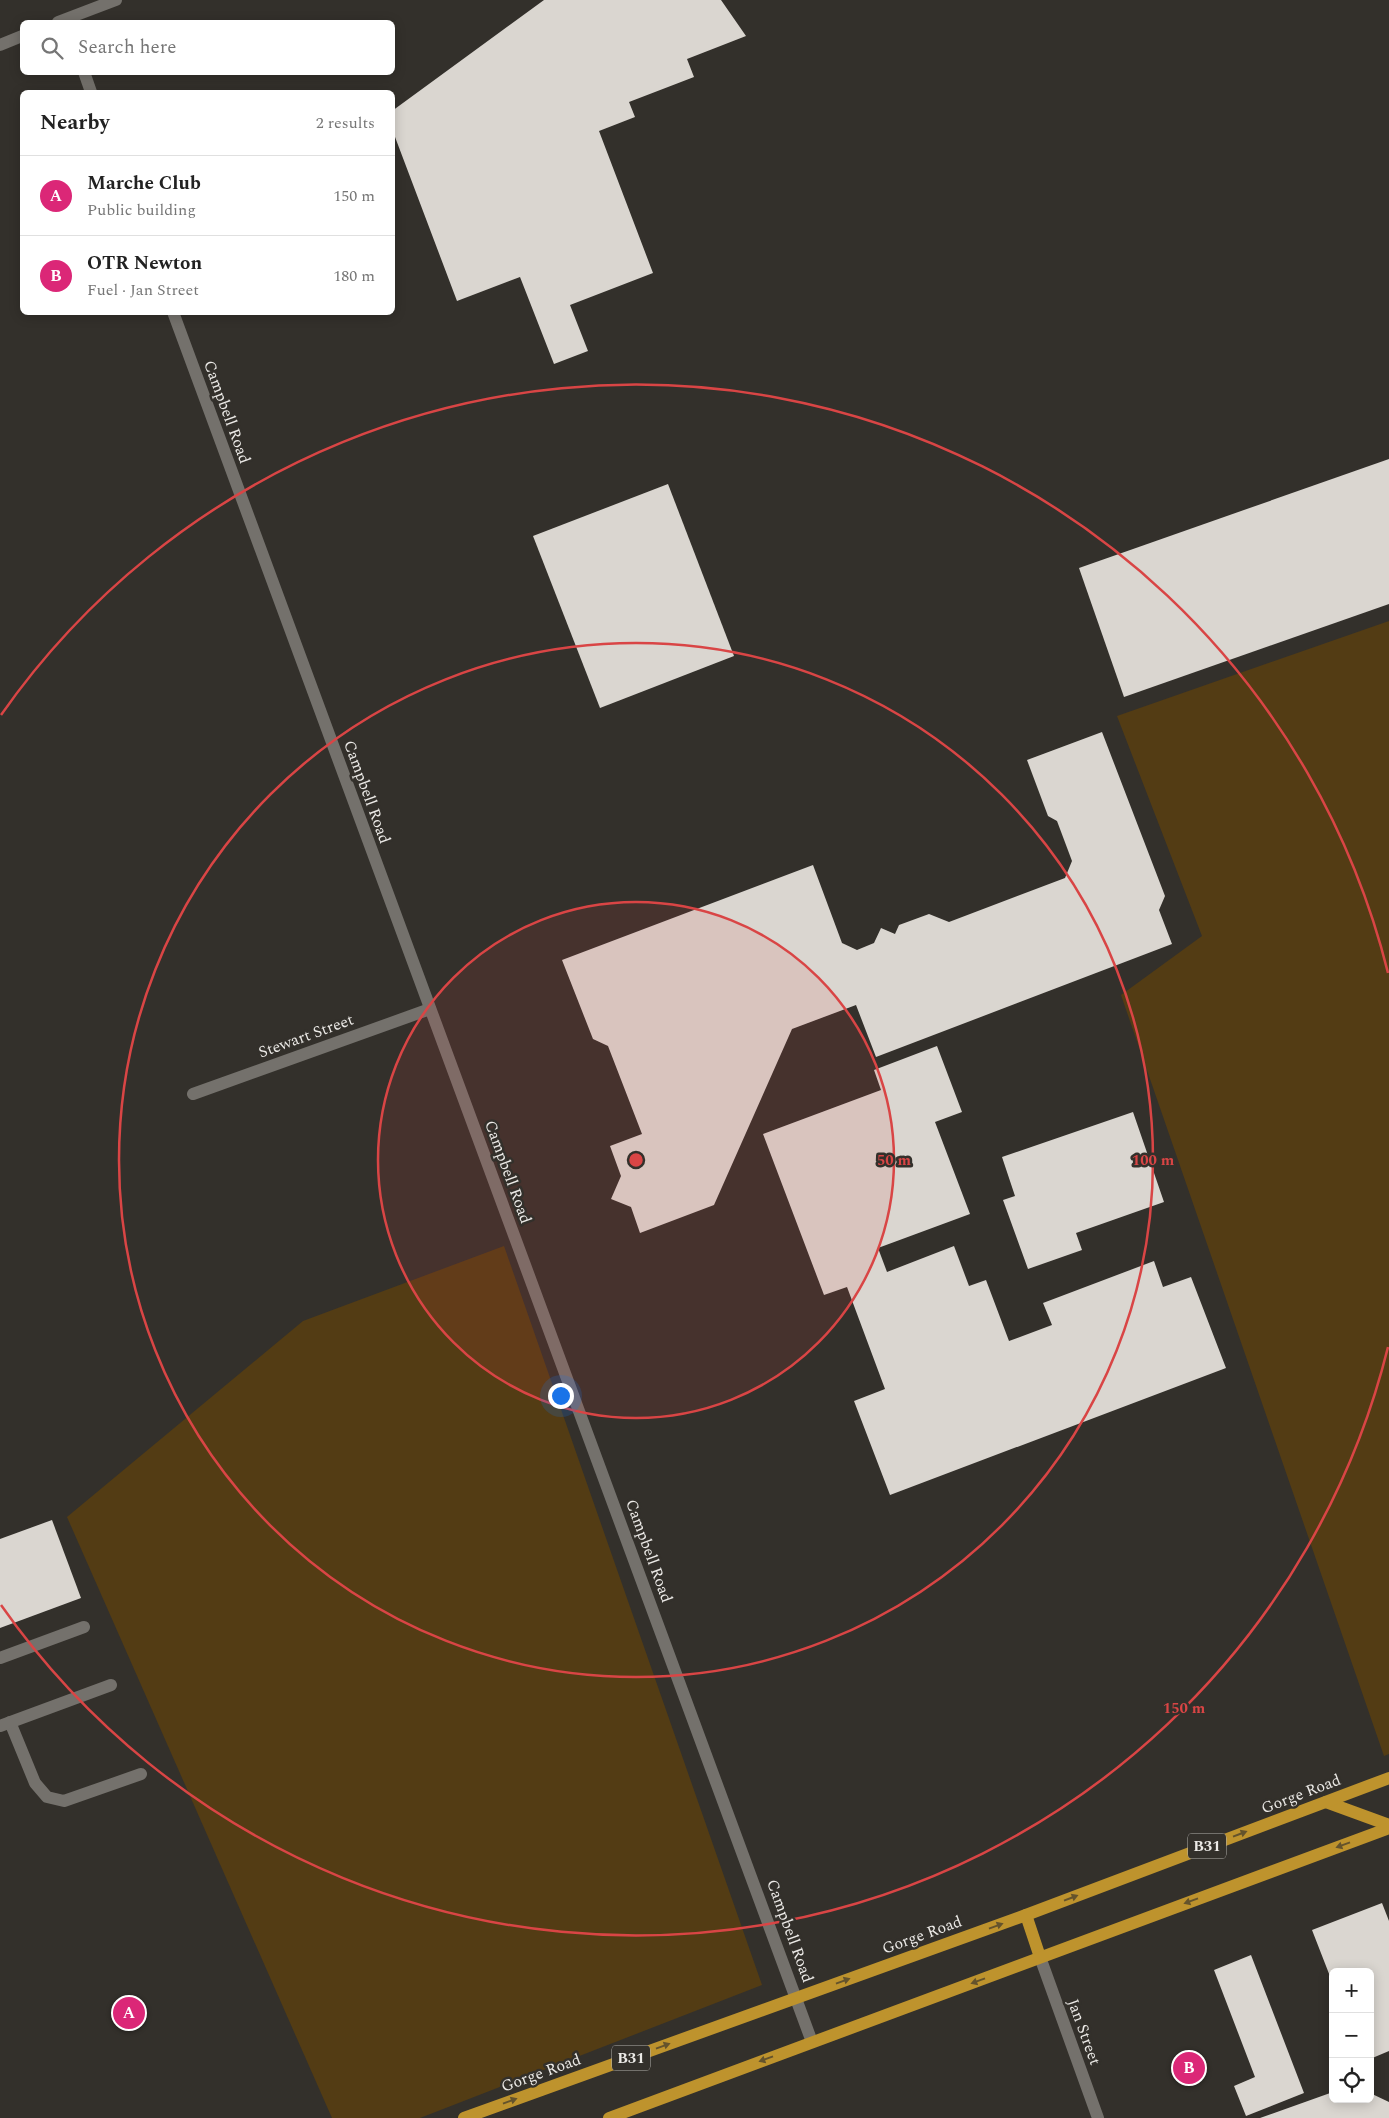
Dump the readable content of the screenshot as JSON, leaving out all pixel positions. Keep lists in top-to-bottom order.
{
  "streets": {
    "main road": ["Gorge Road", "B31"],
    "street": ["Campbell Road", "Stewart Street", "Jan Street"]
  },
  "crossings": [
    ["Campbell Road", "Stewart Street"],
    ["Campbell Road", "Gorge Road"]
  ],
  "page": {
    "search": "Search here",
    "heading": ["Nearby", "2 results"],
    "list": [
      {
        "mark": "A",
        "name": "Marche Club",
        "note": "Public building",
        "value": "150 m"
      },
      {
        "mark": "B",
        "name": "OTR Newton",
        "note": "Fuel · Jan Street",
        "value": "180 m"
      }
    ],
    "map_buttons": ["+", "−"],
    "pins": ["A", "B"]
  },
  "rings": ["50 m", "100 m", "150 m"]
}
